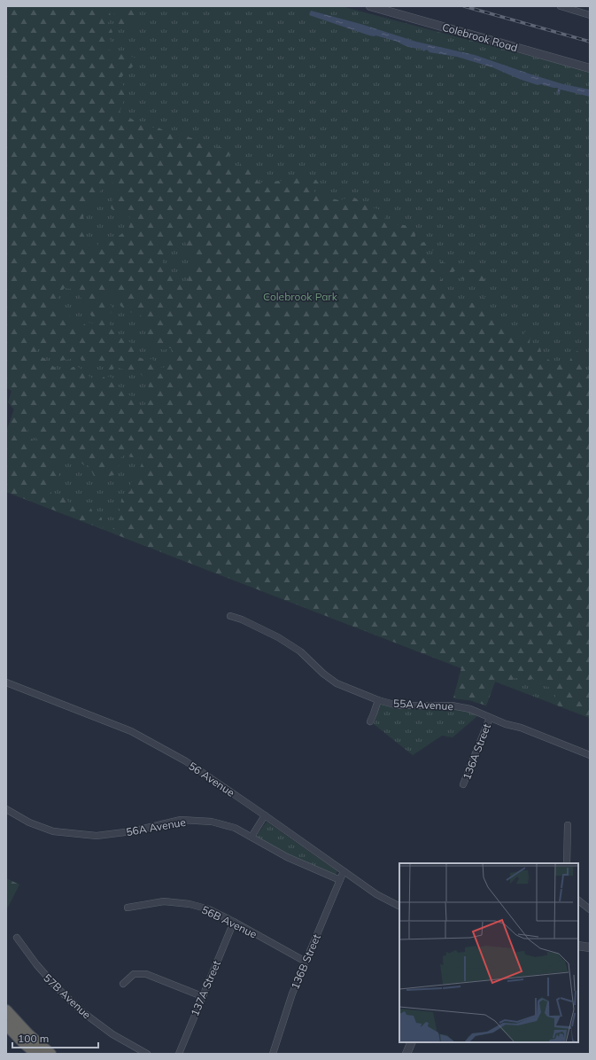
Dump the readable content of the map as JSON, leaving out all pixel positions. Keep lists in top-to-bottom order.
{
  "streets": {
    "street": [
      "Colebrook Road",
      "55A Avenue",
      "136A Street",
      "56 Avenue",
      "56A Avenue",
      "56B Avenue",
      "136B Street",
      "137A Street",
      "57B Avenue"
    ]
  },
  "crossings": [
    ["55A Avenue", "136A Street"],
    ["56 Avenue", "136B Street"],
    ["56A Avenue", "136B Street"],
    ["56B Avenue", "136B Street"],
    ["56B Avenue", "137A Street"]
  ],
  "parks": ["Colebrook Park"],
  "scale_bar": "100 m"
}
